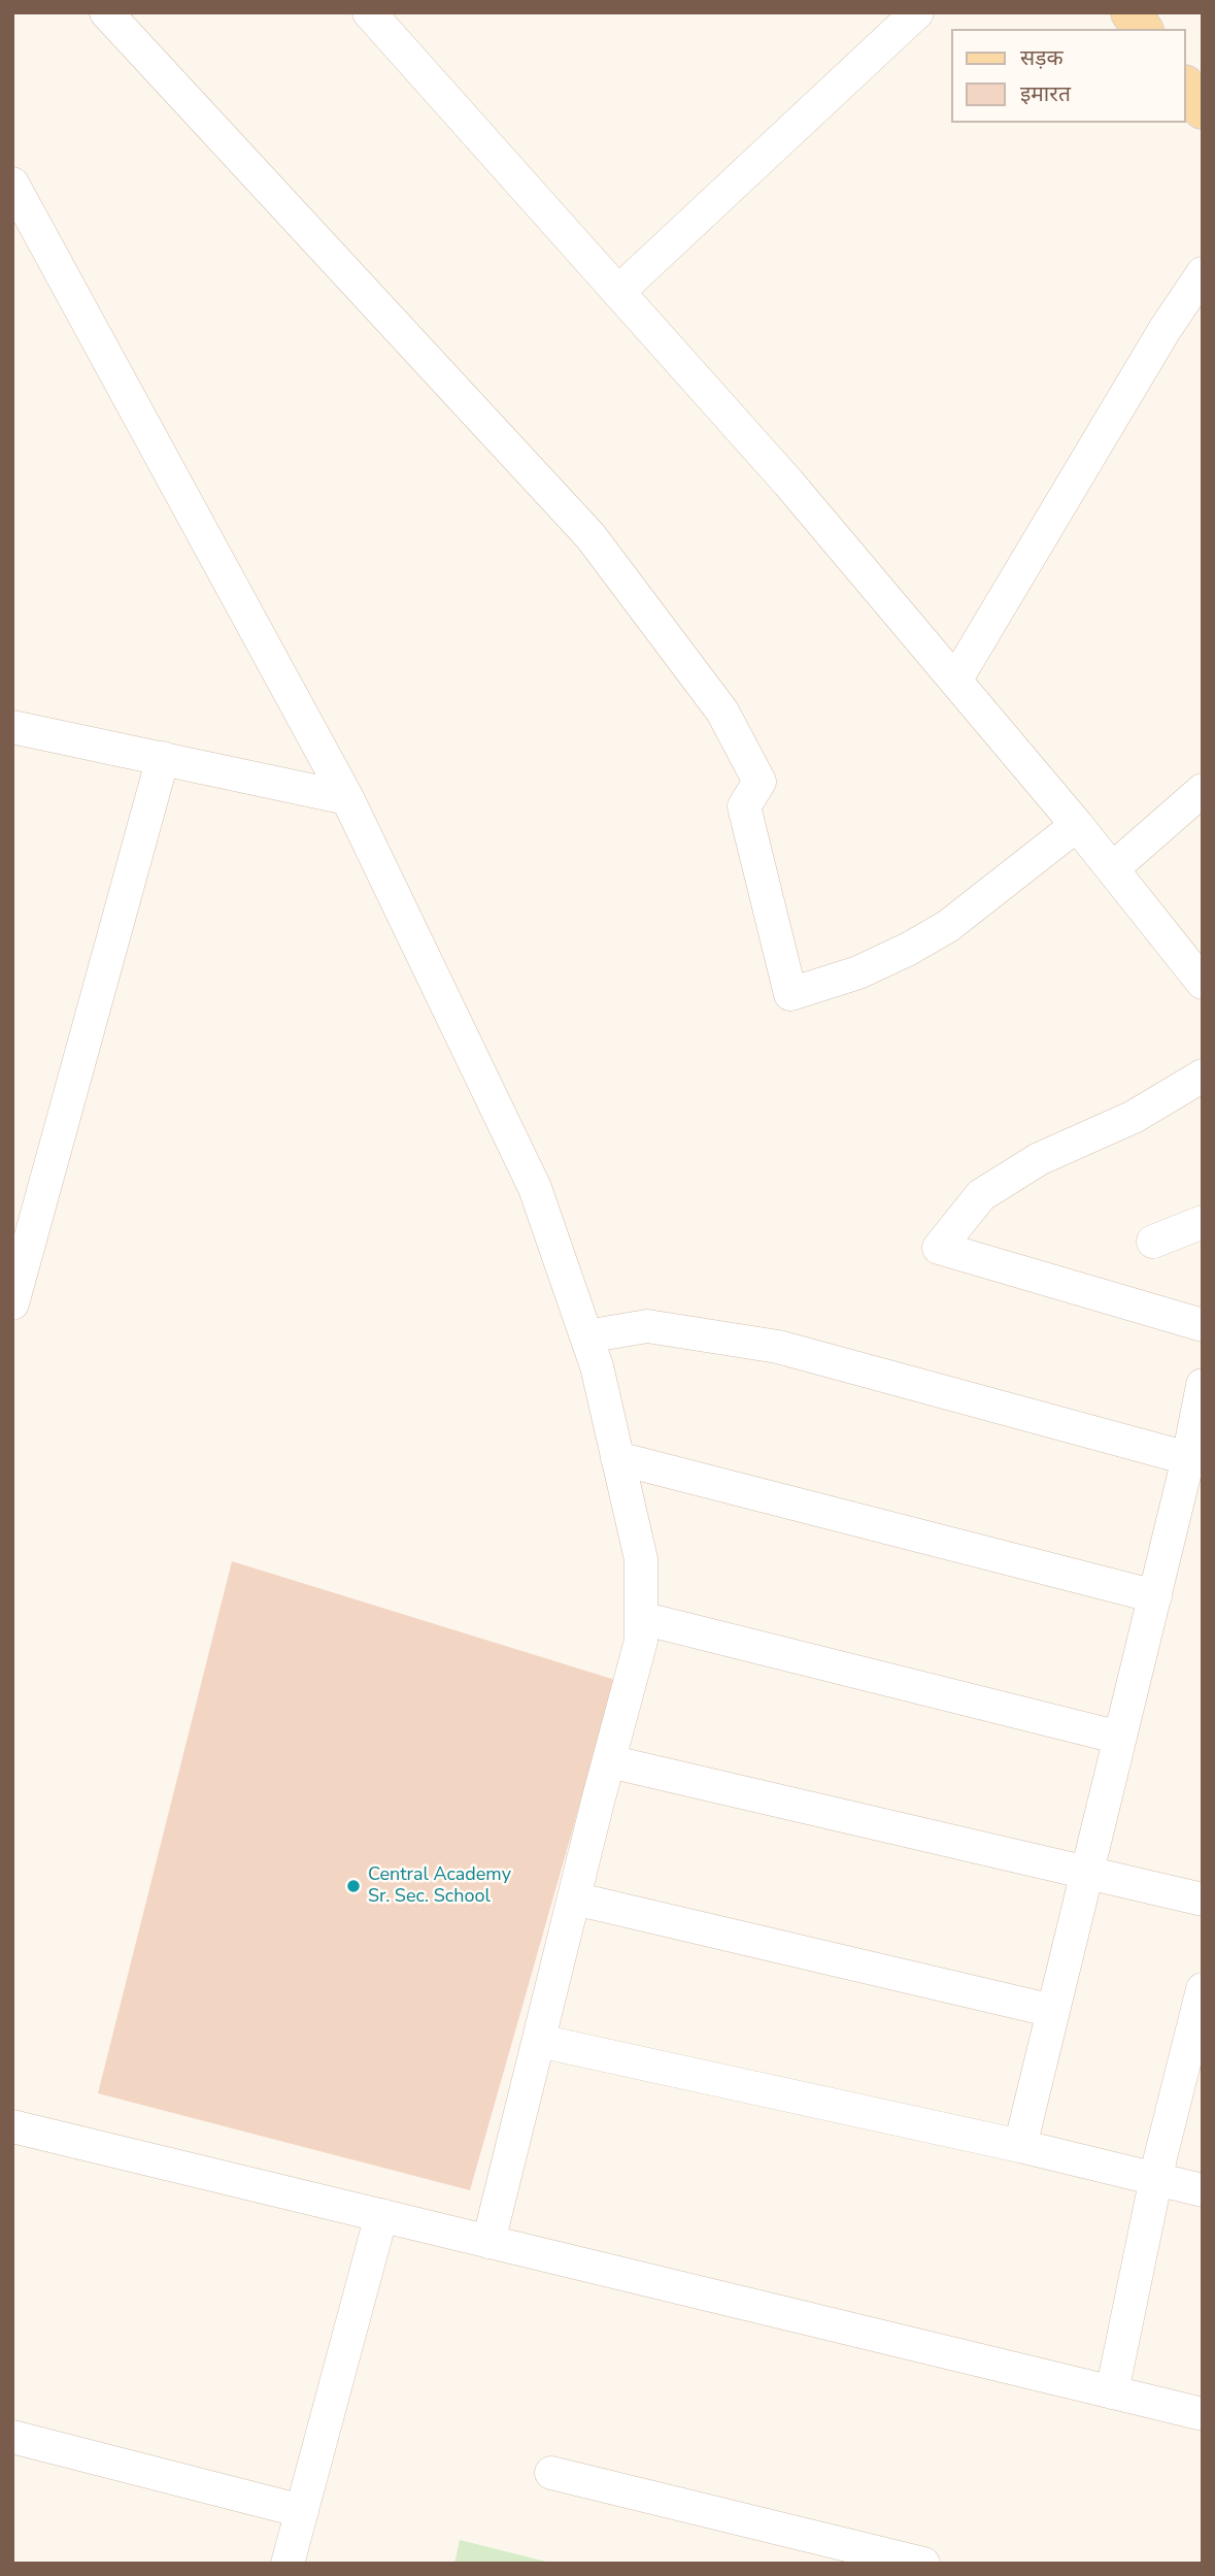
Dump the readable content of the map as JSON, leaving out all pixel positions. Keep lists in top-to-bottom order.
{
  "places": ["Central Academy Sr. Sec. School"],
  "legend": ["सड़क", "इमारत"]
}
